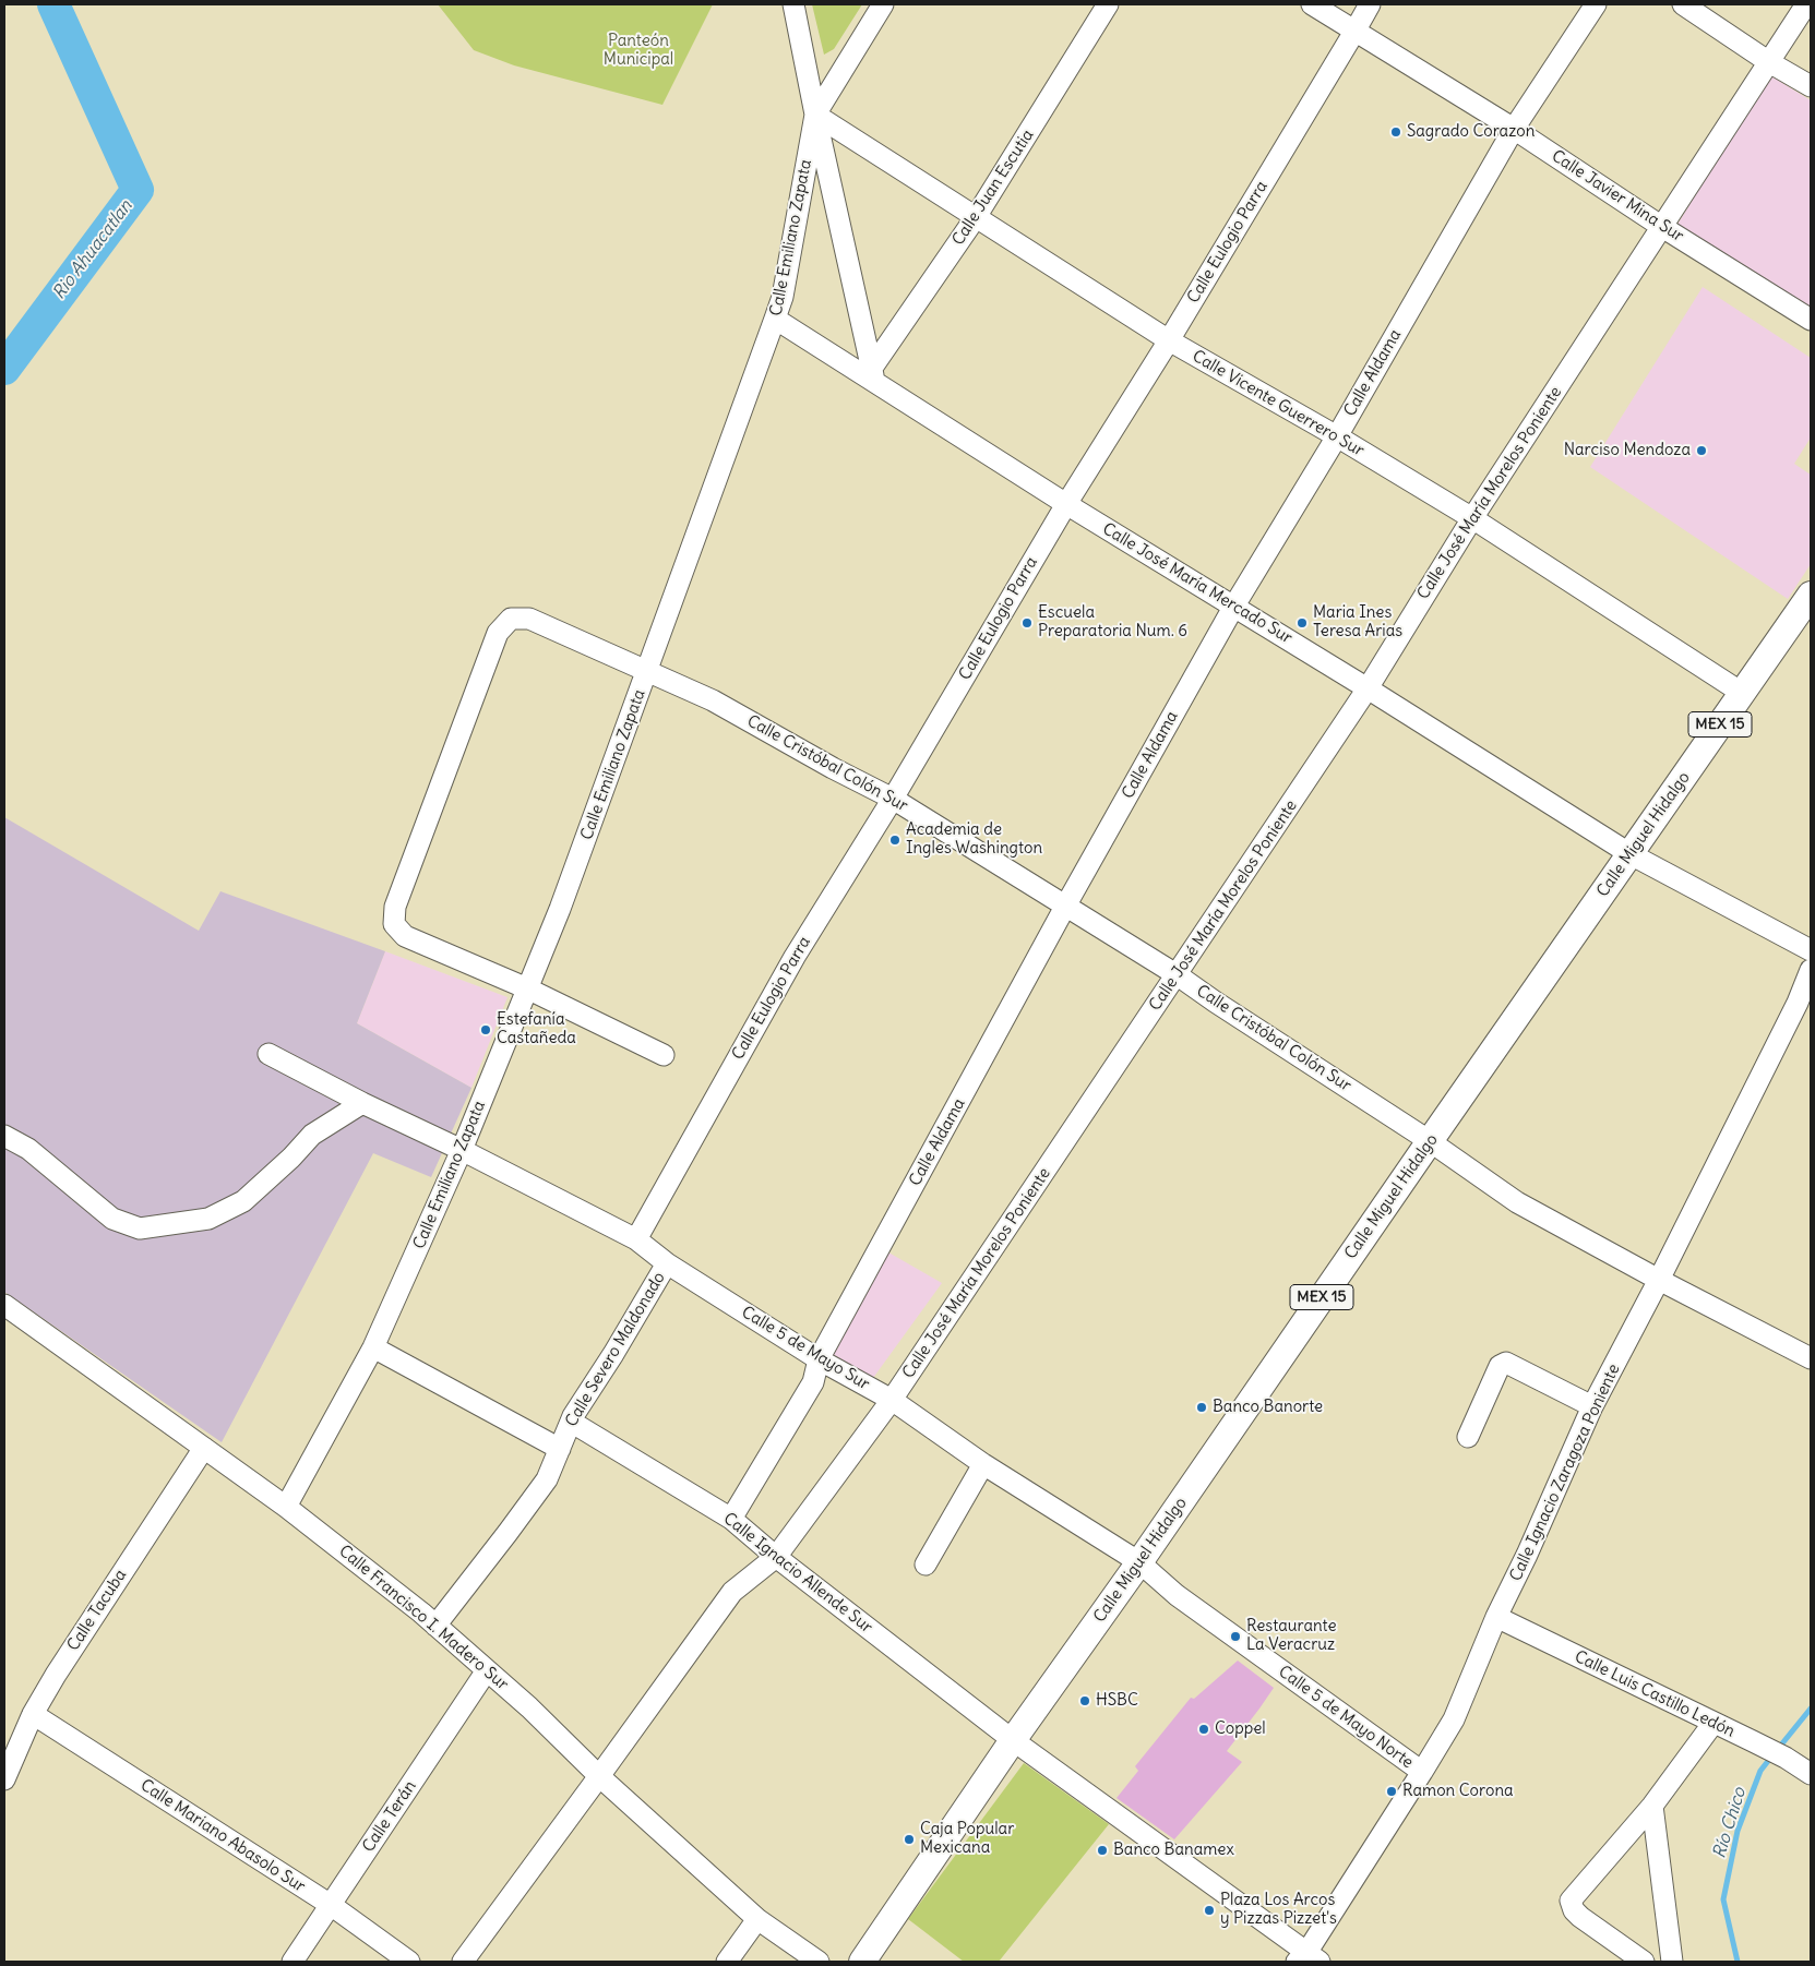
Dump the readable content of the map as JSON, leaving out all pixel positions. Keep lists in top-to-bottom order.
{
  "streets": {
    "main road": ["MEX 15", "Calle Miguel Hidalgo"],
    "street": [
      "Calle Juan Escutia",
      "Calle Javier Mina Sur",
      "Calle Emiliano Zapata",
      "Calle Eulogio Parra",
      "Calle Aldama",
      "Calle Vicente Guerrero Sur",
      "Calle José María Morelos Poniente",
      "Calle José María Mercado Sur",
      "Calle Cristóbal Colón Sur",
      "Calle 5 de Mayo Sur",
      "Calle Severo Maldonado",
      "Calle Ignacio Zaragoza Poniente",
      "Calle Ignacio Allende Sur",
      "Calle Tacuba",
      "Calle Francisco I. Madero Sur",
      "Calle Luis Castillo Ledón",
      "Calle 5 de Mayo Norte",
      "Calle Terán",
      "Calle Mariano Abasolo Sur"
    ]
  },
  "crossings": [
    ["Calle Juan Escutia", "Calle Vicente Guerrero Sur"],
    ["Calle Juan Escutia", "Calle José María Mercado Sur"],
    ["Calle Javier Mina Sur", "Calle Eulogio Parra"],
    ["Calle Javier Mina Sur", "Calle Aldama"],
    ["Calle Javier Mina Sur", "Calle José María Morelos Poniente"],
    ["Calle Emiliano Zapata", "Calle Vicente Guerrero Sur"],
    ["Calle Emiliano Zapata", "Calle José María Mercado Sur"],
    ["Calle Emiliano Zapata", "Calle Cristóbal Colón Sur"],
    ["Calle Emiliano Zapata", "Calle 5 de Mayo Sur"],
    ["Calle Emiliano Zapata", "Calle Francisco I. Madero Sur"],
    ["Calle Eulogio Parra", "Calle Vicente Guerrero Sur"],
    ["Calle Eulogio Parra", "Calle José María Mercado Sur"],
    ["Calle Eulogio Parra", "Calle Cristóbal Colón Sur"],
    ["Calle Eulogio Parra", "Calle 5 de Mayo Sur"],
    ["Calle Aldama", "Calle Vicente Guerrero Sur"],
    ["Calle Aldama", "Calle José María Mercado Sur"],
    ["Calle Aldama", "Calle Cristóbal Colón Sur"],
    ["Calle Aldama", "Calle 5 de Mayo Sur"],
    ["Calle Aldama", "Calle Ignacio Allende Sur"],
    ["Calle Vicente Guerrero Sur", "Calle José María Morelos Poniente"],
    ["Calle Vicente Guerrero Sur", "Calle Miguel Hidalgo"],
    ["Calle José María Morelos Poniente", "Calle José María Mercado Sur"],
    ["Calle José María Morelos Poniente", "Calle Cristóbal Colón Sur"],
    ["Calle José María Morelos Poniente", "Calle 5 de Mayo Sur"],
    ["Calle José María Morelos Poniente", "Calle Ignacio Allende Sur"],
    ["Calle José María Morelos Poniente", "Calle Francisco I. Madero Sur"],
    ["Calle José María Mercado Sur", "Calle Miguel Hidalgo"],
    ["Calle Cristóbal Colón Sur", "Calle Miguel Hidalgo"],
    ["Calle Cristóbal Colón Sur", "Calle Ignacio Zaragoza Poniente"],
    ["Calle Miguel Hidalgo", "Calle 5 de Mayo Sur"],
    ["Calle Miguel Hidalgo", "Calle Ignacio Allende Sur"],
    ["Calle Miguel Hidalgo", "Calle 5 de Mayo Norte"],
    ["Calle 5 de Mayo Sur", "Calle Severo Maldonado"],
    ["Calle 5 de Mayo Sur", "Calle 5 de Mayo Norte"],
    ["Calle Severo Maldonado", "Calle Ignacio Allende Sur"],
    ["Calle Severo Maldonado", "Calle Francisco I. Madero Sur"],
    ["Calle Ignacio Zaragoza Poniente", "Calle Ignacio Allende Sur"],
    ["Calle Ignacio Zaragoza Poniente", "Calle Luis Castillo Ledón"],
    ["Calle Ignacio Zaragoza Poniente", "Calle 5 de Mayo Norte"],
    ["Calle Tacuba", "Calle Francisco I. Madero Sur"],
    ["Calle Tacuba", "Calle Mariano Abasolo Sur"],
    ["Calle Francisco I. Madero Sur", "Calle Terán"],
    ["Calle Terán", "Calle Mariano Abasolo Sur"]
  ],
  "water": ["Rio Ahuacatlan", "Río Chico"],
  "parks": ["Panteón Municipal"],
  "places": [
    "Sagrado Corazon",
    "Narciso Mendoza",
    "Escuela Preparatoria Num. 6",
    "Maria Ines Teresa Arias",
    "Academia de Ingles Washington",
    "Estefanía Castañeda",
    "Banco Banorte",
    "Restaurante La Veracruz",
    "HSBC",
    "Coppel",
    "Ramon Corona",
    "Caja Popular Mexicana",
    "Banco Banamex",
    "Plaza Los Arcos y Pizzas Pizzet's"
  ]
}
